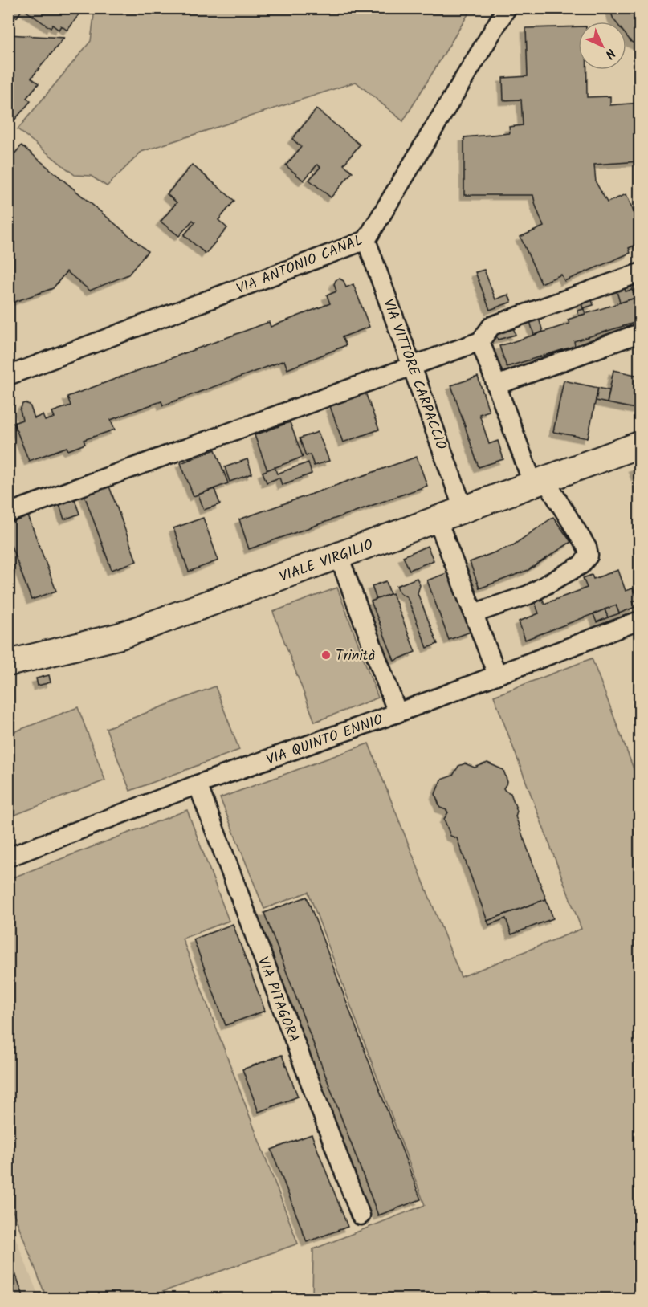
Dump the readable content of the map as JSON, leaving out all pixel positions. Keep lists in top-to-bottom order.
{
  "streets": {
    "street": [
      "VIA ANTONIO CANAL",
      "VIA VITTORE CARPACCIO",
      "VIALE VIRGILIO",
      "VIA QUINTO ENNIO",
      "VIA PITAGORA"
    ]
  },
  "crossings": [
    ["VIA ANTONIO CANAL", "VIA VITTORE CARPACCIO"],
    ["VIA VITTORE CARPACCIO", "VIALE VIRGILIO"],
    ["VIA QUINTO ENNIO", "VIA PITAGORA"]
  ],
  "places": ["Trinità"],
  "north": "bottom right"
}
